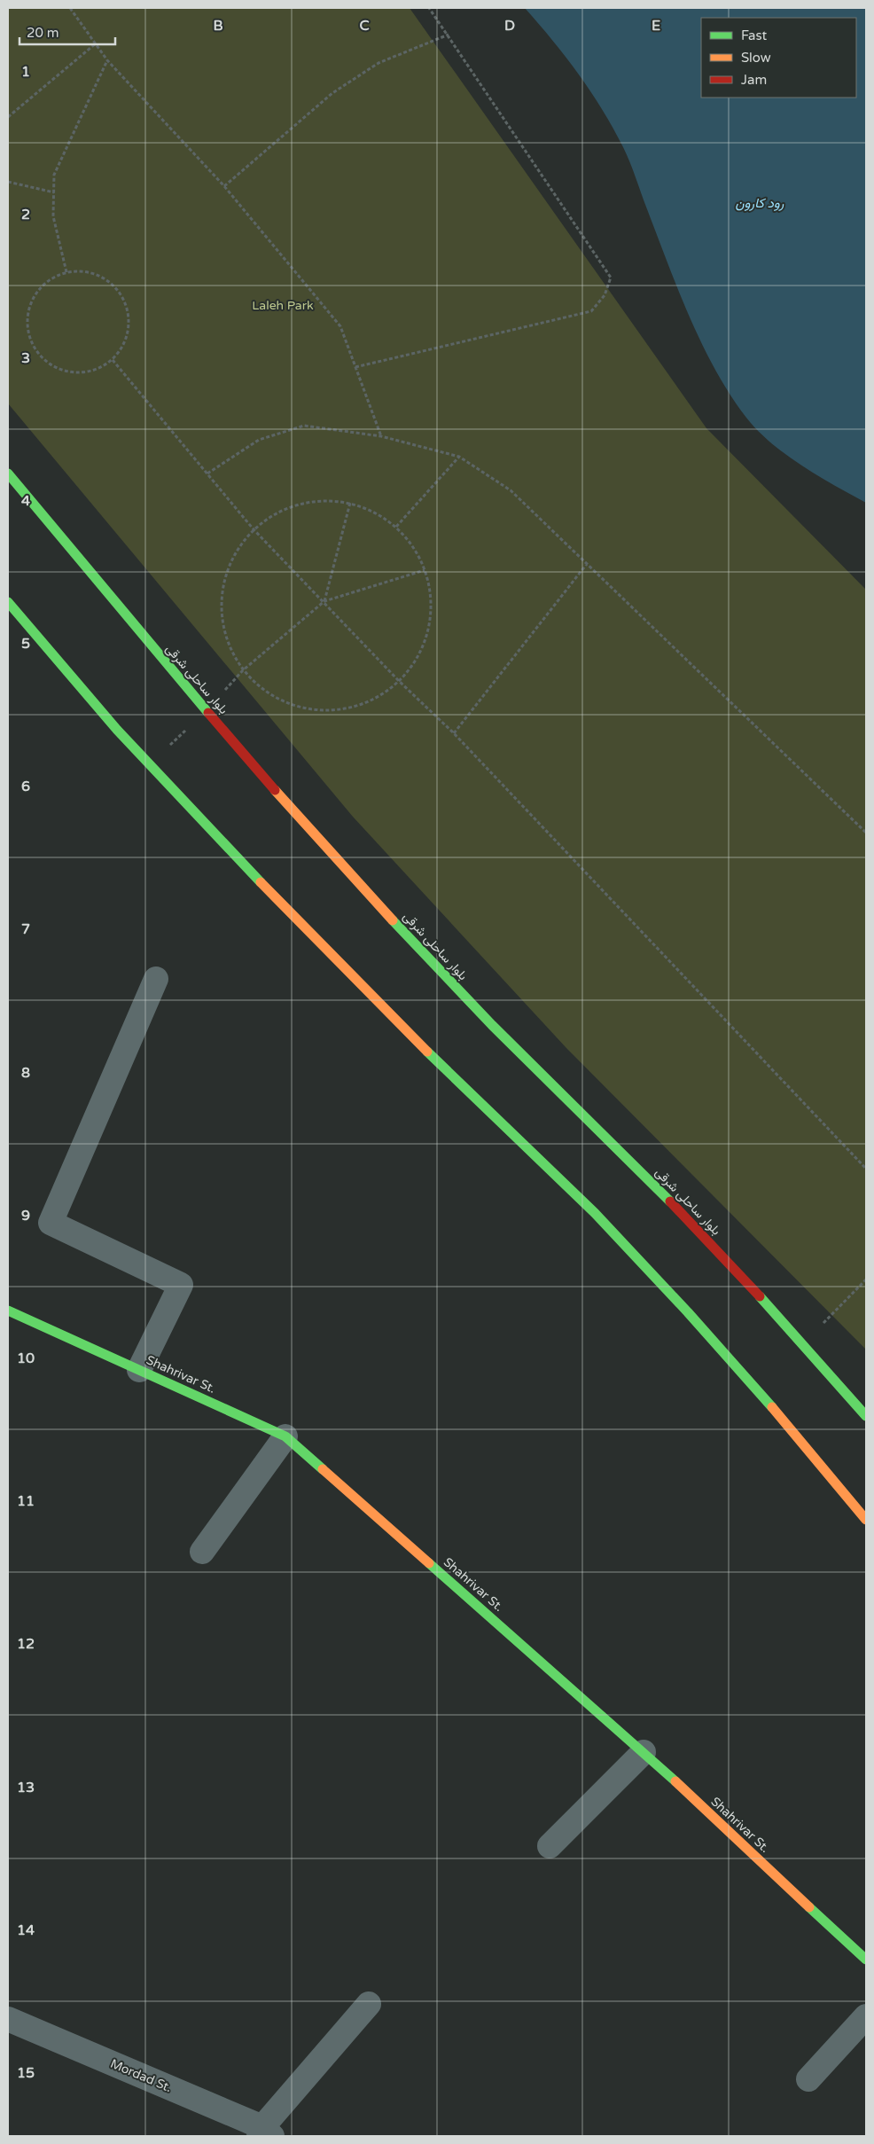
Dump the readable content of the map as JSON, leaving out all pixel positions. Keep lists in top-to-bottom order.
{
  "streets": {
    "main road": ["بلوار ساحلی شرقی", "Shahrivar St."],
    "street": ["Mordad St."]
  },
  "water": ["رود کارون"],
  "parks": ["Laleh Park"],
  "legend": ["Fast", "Slow", "Jam"],
  "scale_bar": "20 m",
  "grid": {
    "columns": [
      "B",
      "C",
      "D",
      "E"
    ],
    "rows": [
      "1",
      "2",
      "3",
      "4",
      "5",
      "6",
      "7",
      "8",
      "9",
      "10",
      "11",
      "12",
      "13",
      "14",
      "15"
    ]
  }
}
